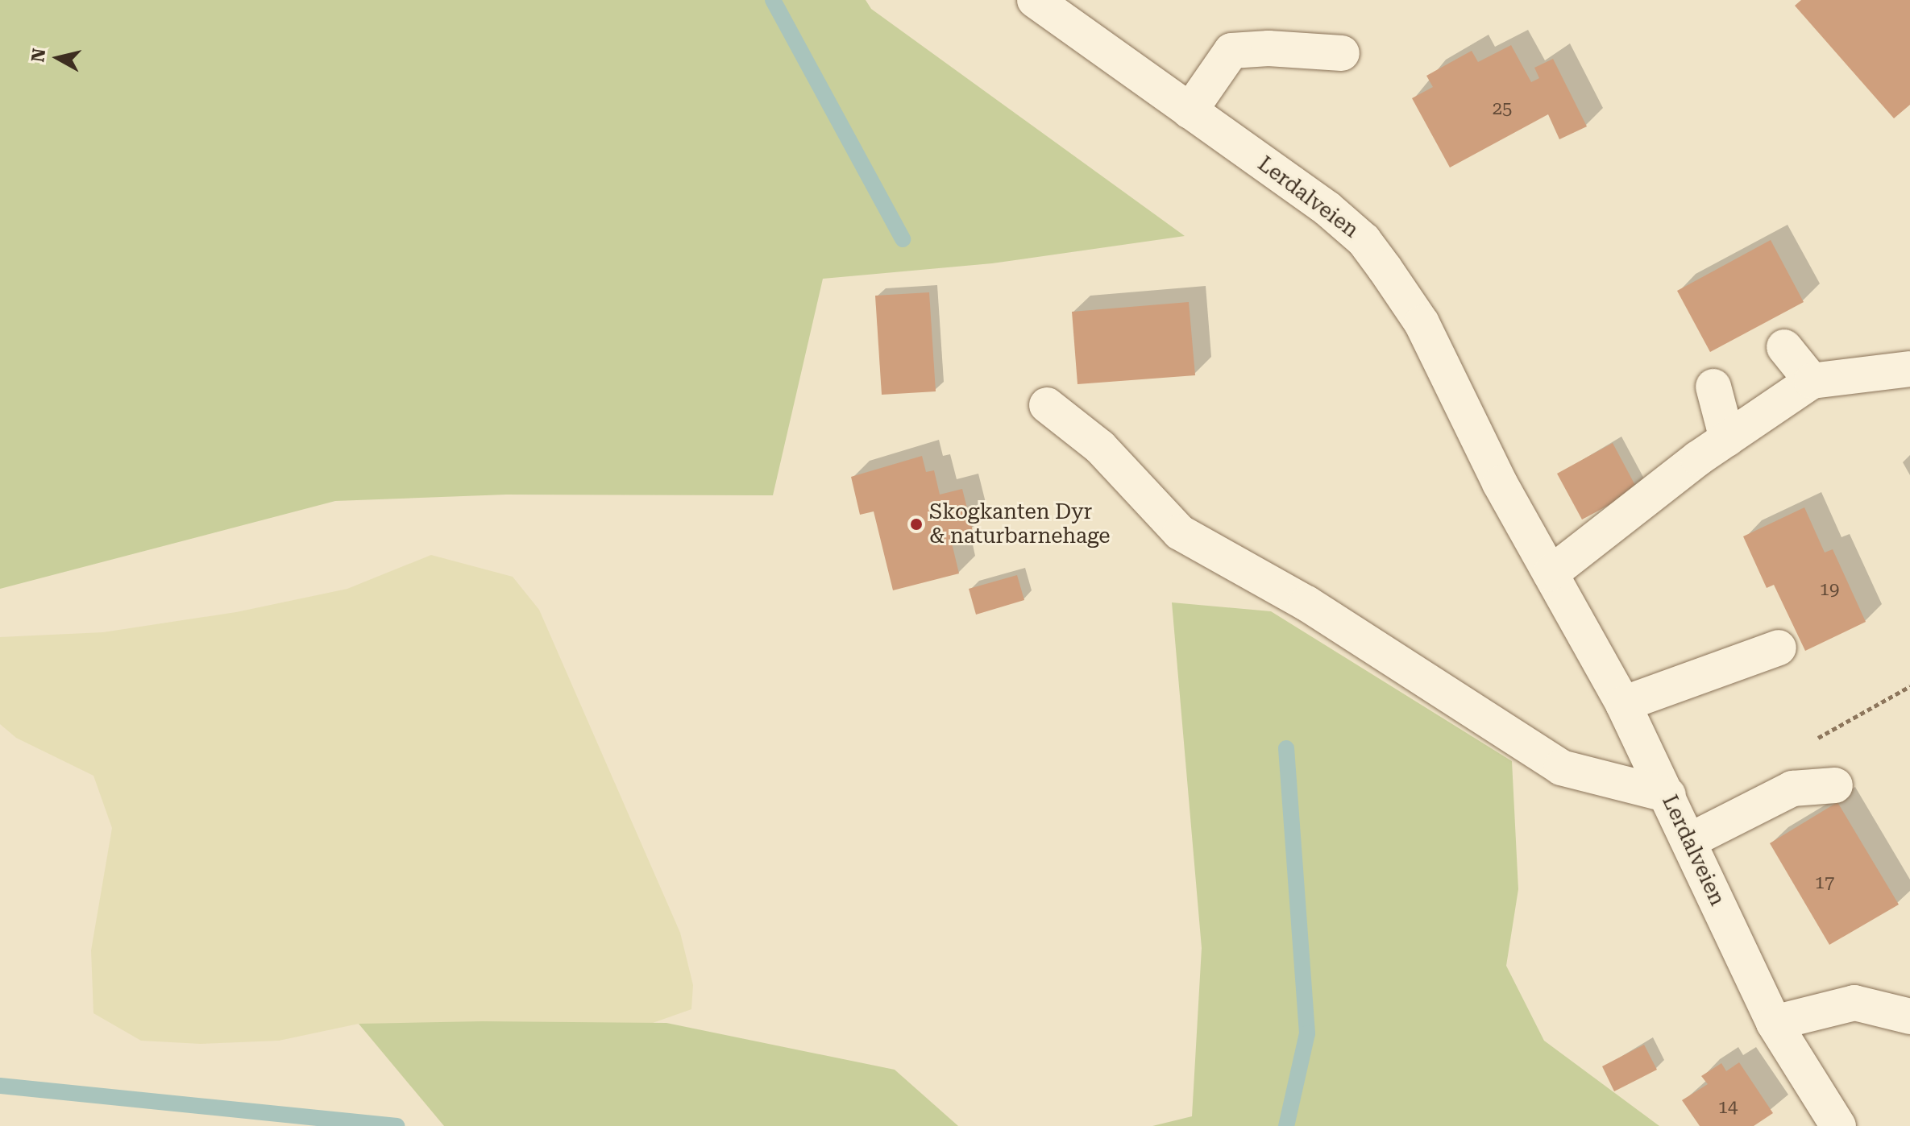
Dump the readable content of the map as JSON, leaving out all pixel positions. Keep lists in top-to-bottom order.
{
  "streets": {
    "street": ["Lerdalveien"]
  },
  "places": ["Skogkanten Dyr & naturbarnehage"],
  "house_numbers": [
    "25",
    "19",
    "17",
    "14"
  ],
  "north": "left"
}
